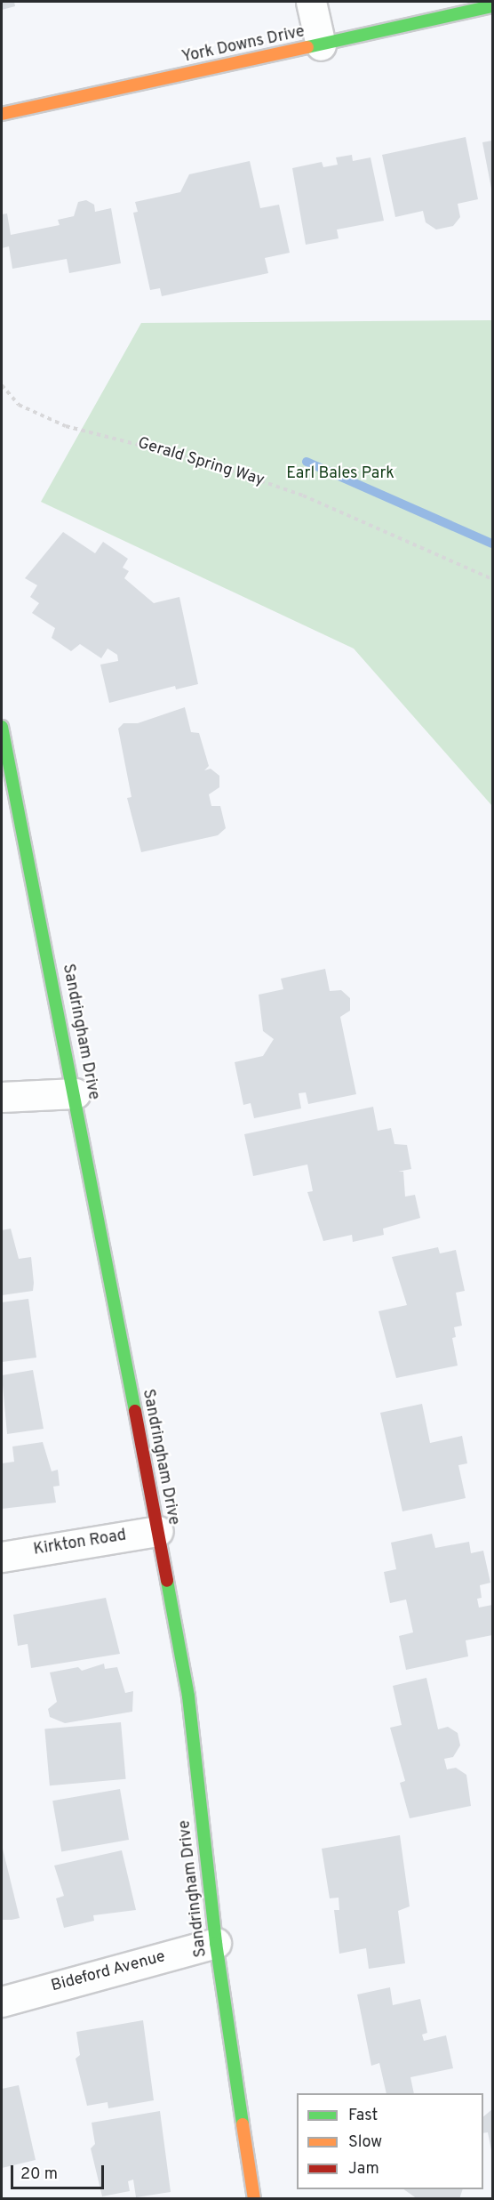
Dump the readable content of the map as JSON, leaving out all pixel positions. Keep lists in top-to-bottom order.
{
  "streets": {
    "street": [
      "York Downs Drive",
      "Sandringham Drive",
      "Kirkton Road",
      "Bideford Avenue"
    ],
    "path": ["Gerald Spring Way"]
  },
  "crossings": [
    ["Sandringham Drive", "Kirkton Road"],
    ["Sandringham Drive", "Bideford Avenue"]
  ],
  "parks": ["Earl Bales Park"],
  "legend": ["Fast", "Slow", "Jam"],
  "scale_bar": "20 m"
}
